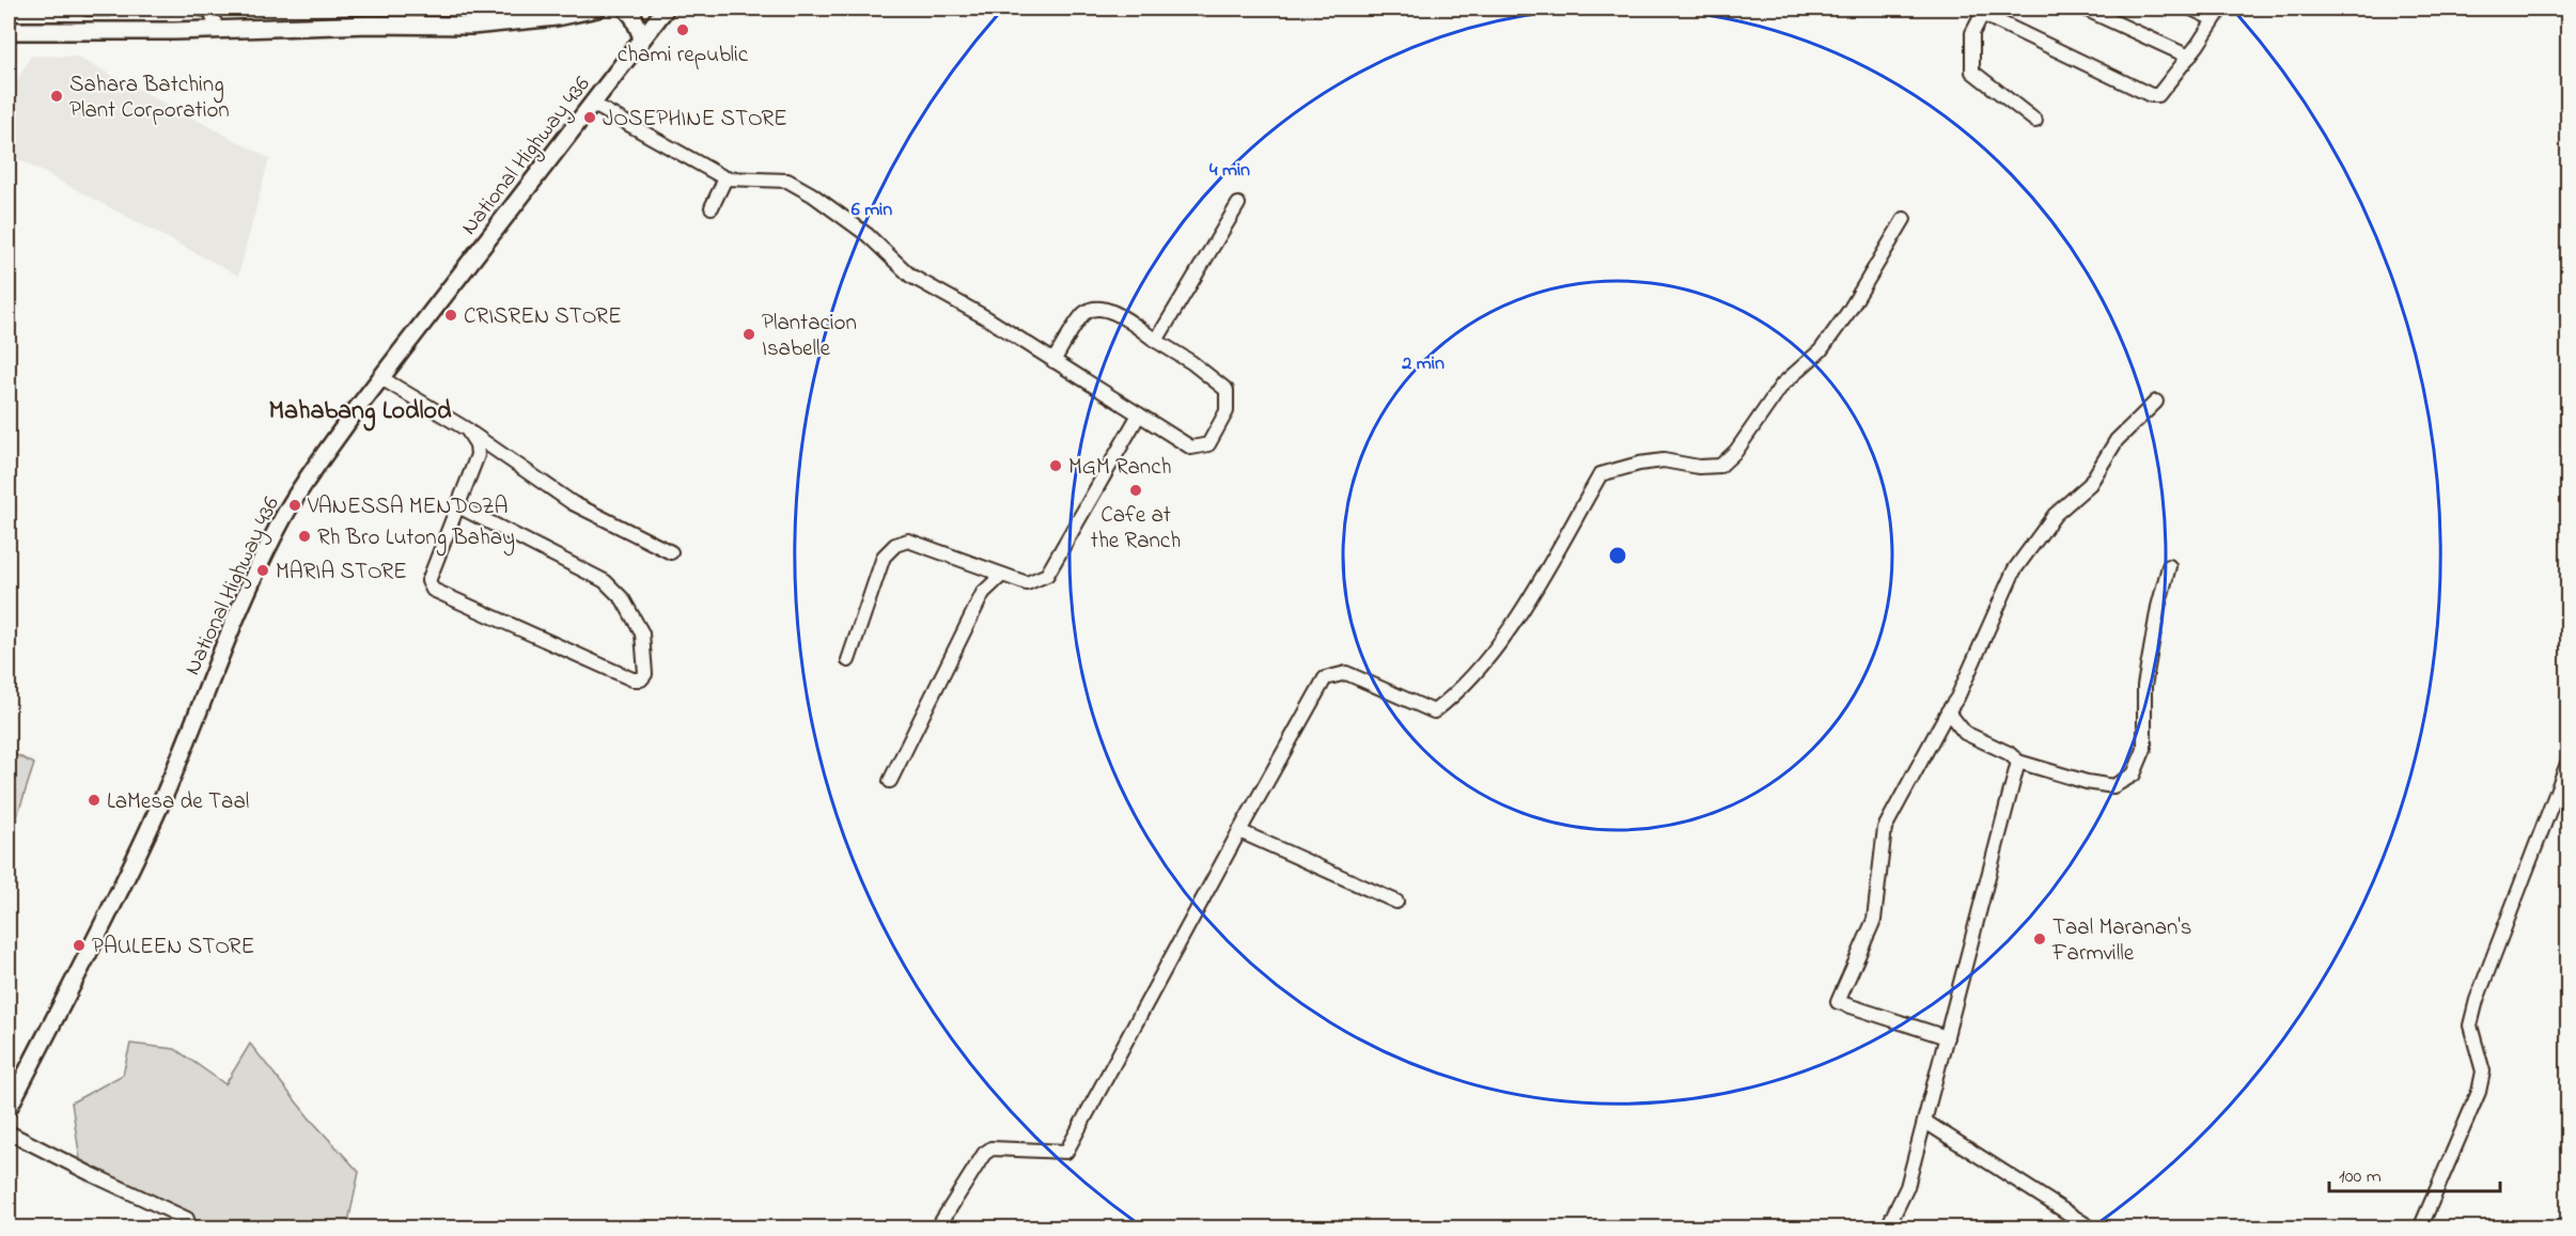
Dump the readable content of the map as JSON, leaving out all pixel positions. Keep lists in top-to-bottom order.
{
  "streets": {
    "main road": ["National Highway 436"]
  },
  "districts": ["Mahabang Lodlod"],
  "places": [
    "chami republic",
    "Sahara Batching Plant Corporation",
    "JOSEPHINE STORE",
    "CRISREN STORE",
    "Plantacion Isabelle",
    "MGM Ranch",
    "Cafe at the Ranch",
    "VANESSA MENDOZA",
    "Rh Bro Lutong Bahay",
    "MARIA STORE",
    "LaMesa de Taal",
    "Taal Maranan's Farmville",
    "PAULEEN STORE"
  ],
  "scale_bar": "100 m",
  "rings": ["4 min", "6 min", "2 min"]
}
